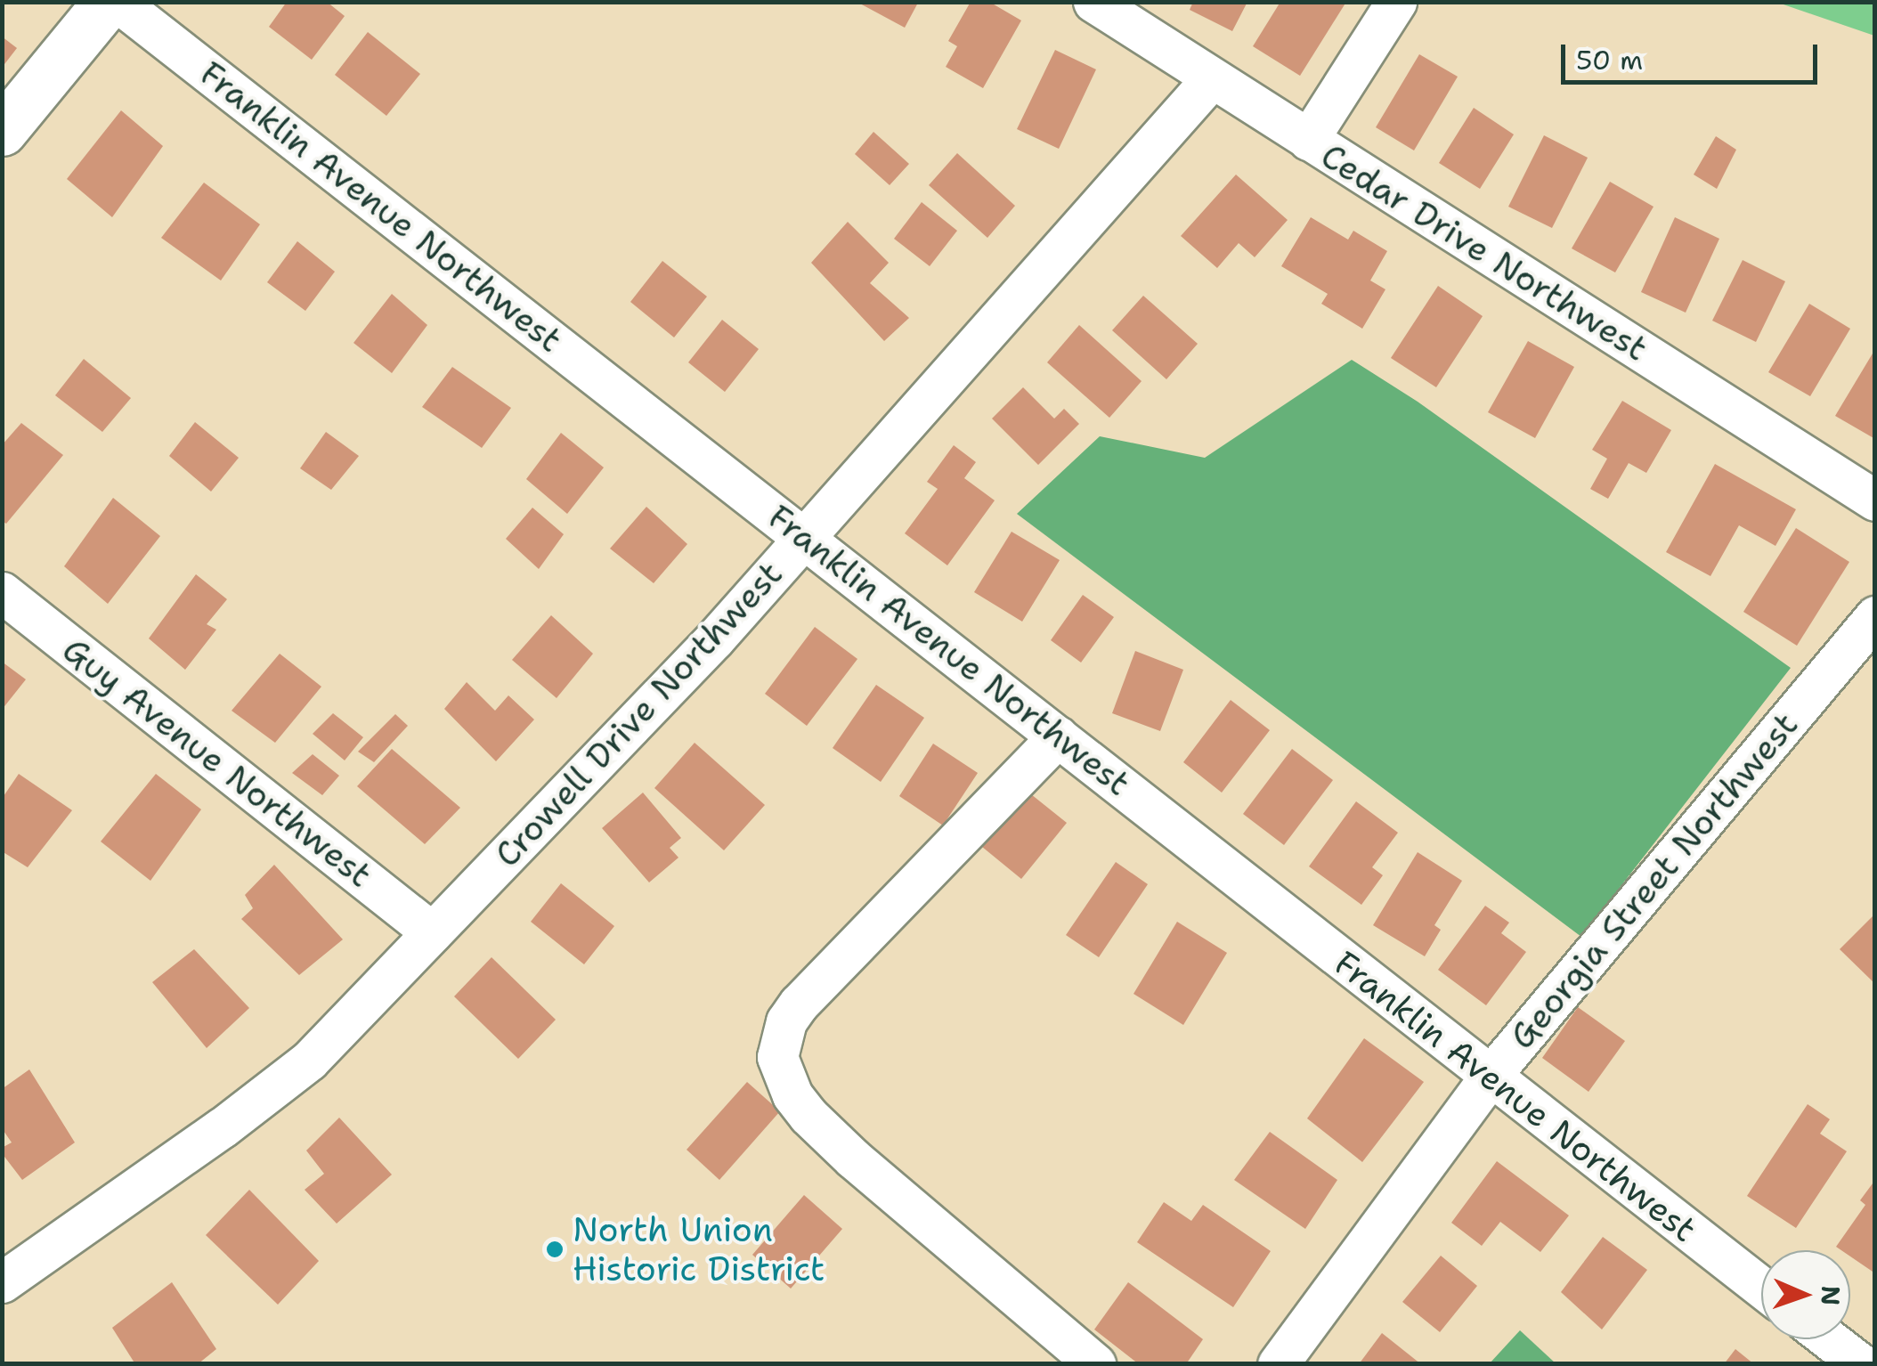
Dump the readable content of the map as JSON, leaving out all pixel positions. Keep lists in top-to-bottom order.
{
  "streets": {
    "street": [
      "Franklin Avenue Northwest",
      "Cedar Drive Northwest",
      "Crowell Drive Northwest",
      "Guy Avenue Northwest",
      "Georgia Street Northwest"
    ]
  },
  "crossings": [
    ["Franklin Avenue Northwest", "Crowell Drive Northwest"],
    ["Franklin Avenue Northwest", "Georgia Street Northwest"],
    ["Cedar Drive Northwest", "Crowell Drive Northwest"],
    ["Crowell Drive Northwest", "Guy Avenue Northwest"]
  ],
  "places": ["North Union Historic District"],
  "scale_bar": "50 m",
  "north": "right"
}
